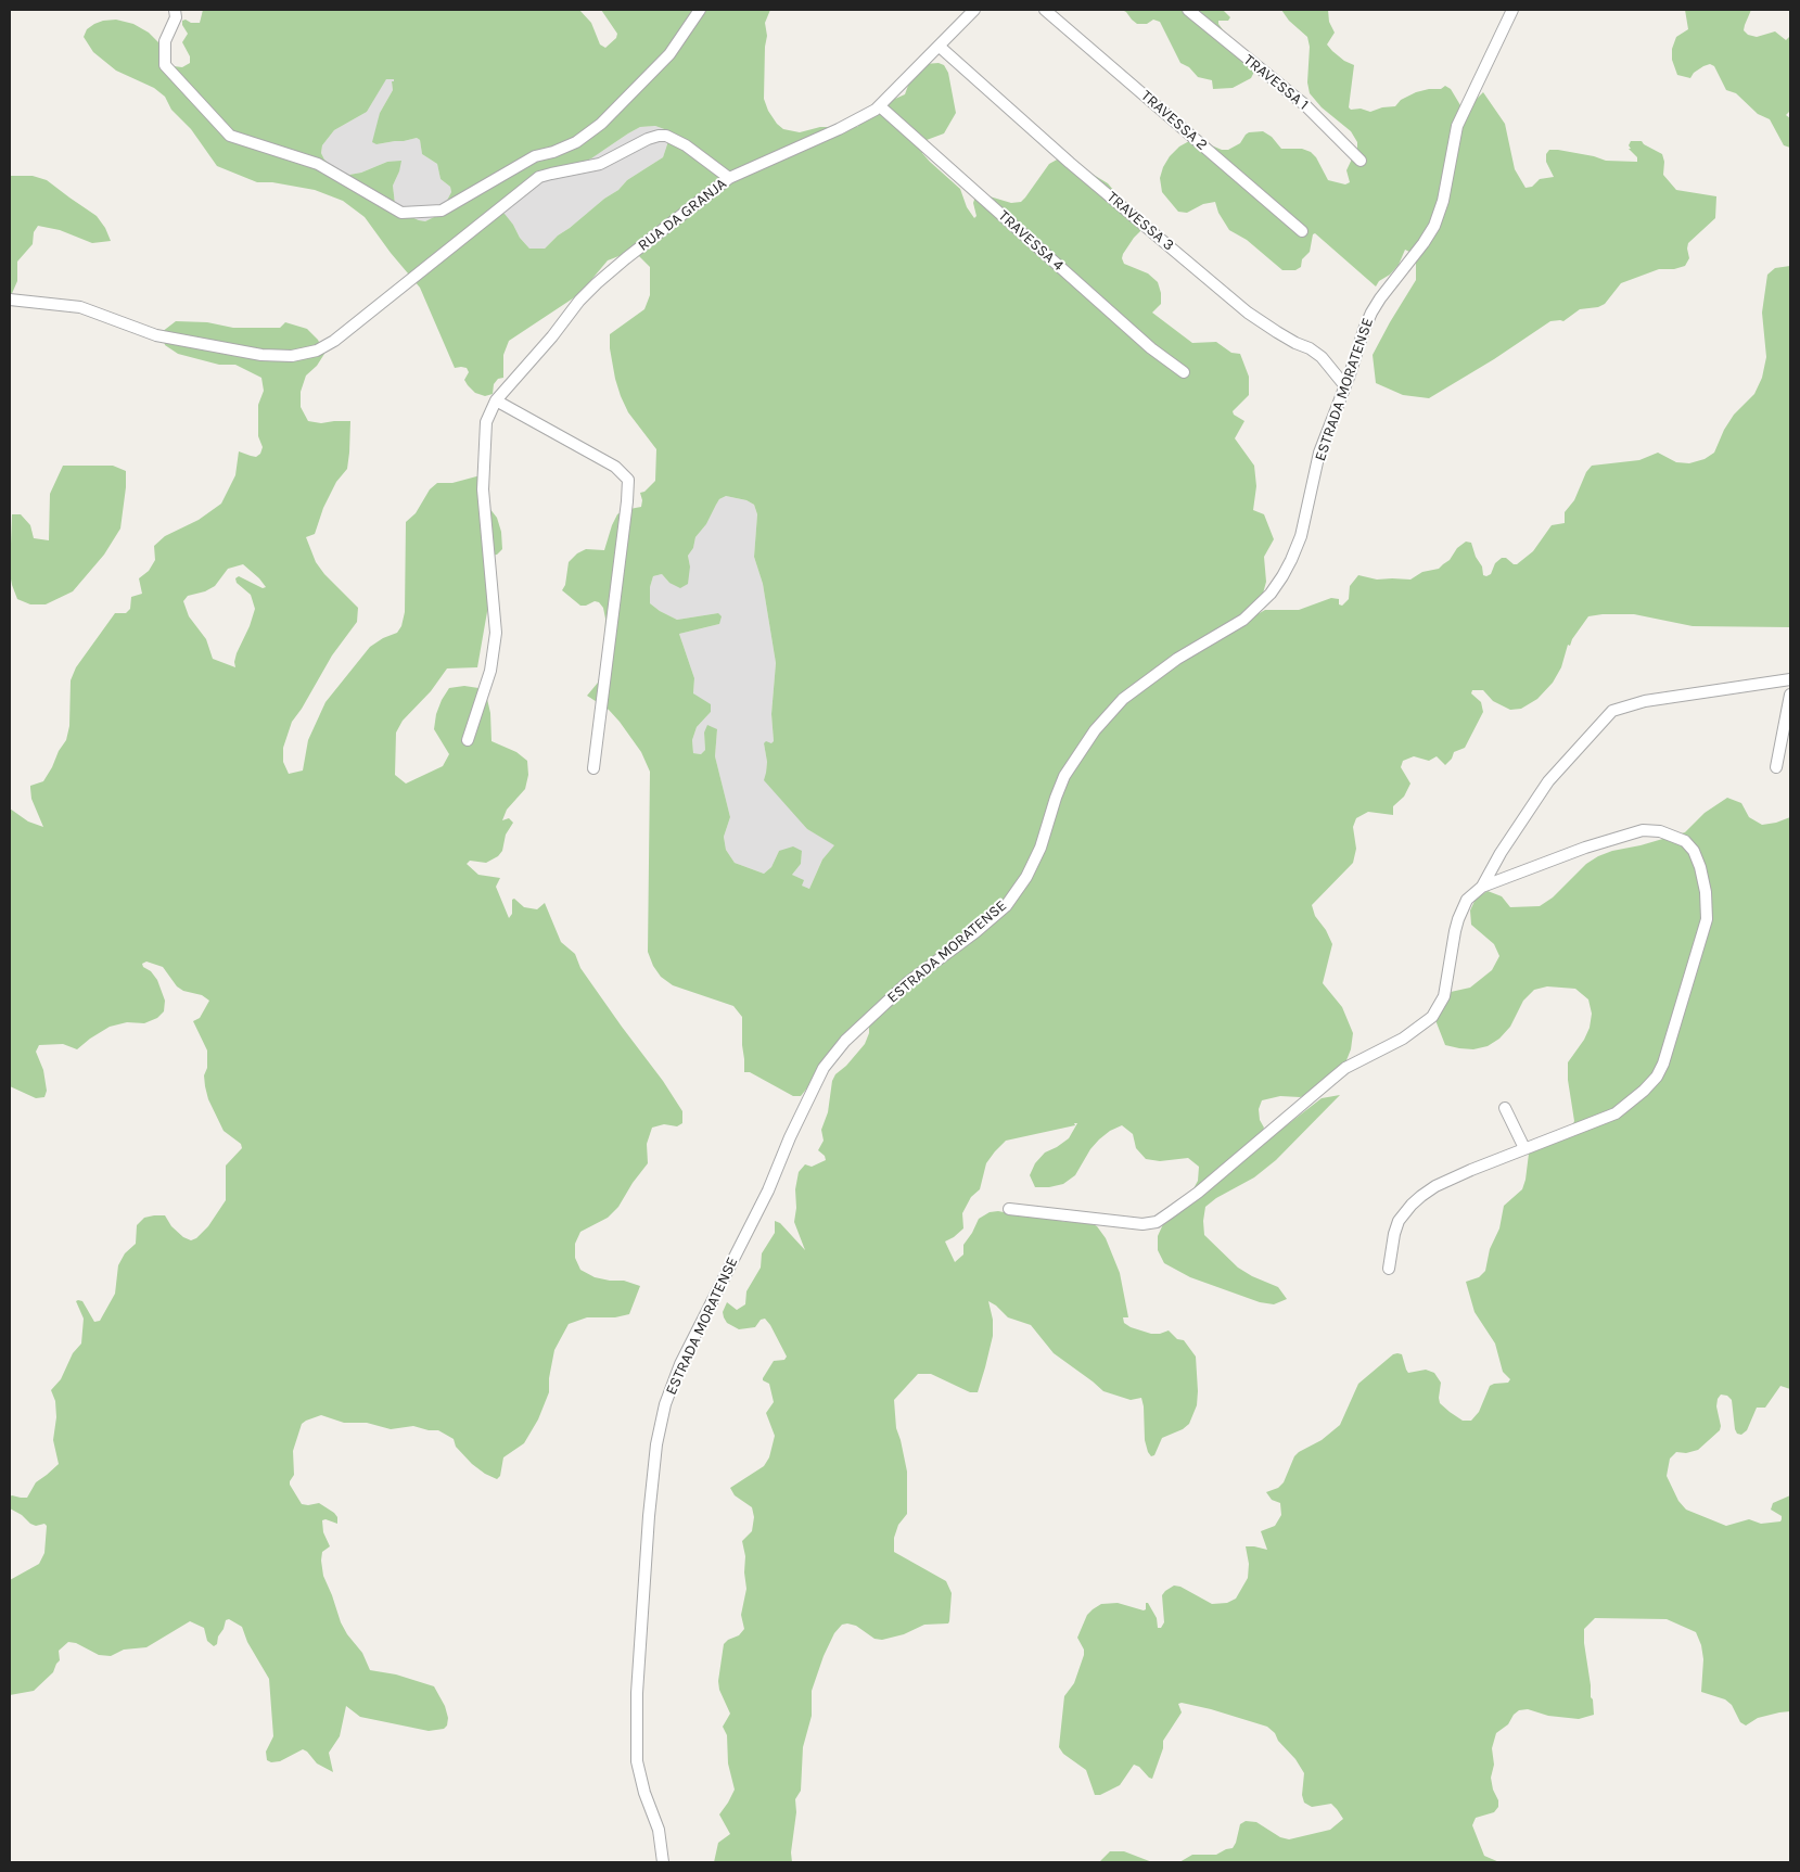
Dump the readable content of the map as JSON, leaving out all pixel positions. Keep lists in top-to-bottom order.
{
  "streets": {
    "street": [
      "TRAVESSA 1",
      "TRAVESSA 2",
      "RUA DA GRANJA",
      "TRAVESSA 3",
      "TRAVESSA 4",
      "ESTRADA MORATENSE"
    ]
  },
  "crossings": [
    ["RUA DA GRANJA", "TRAVESSA 3"],
    ["RUA DA GRANJA", "TRAVESSA 4"],
    ["TRAVESSA 3", "ESTRADA MORATENSE"]
  ]
}
